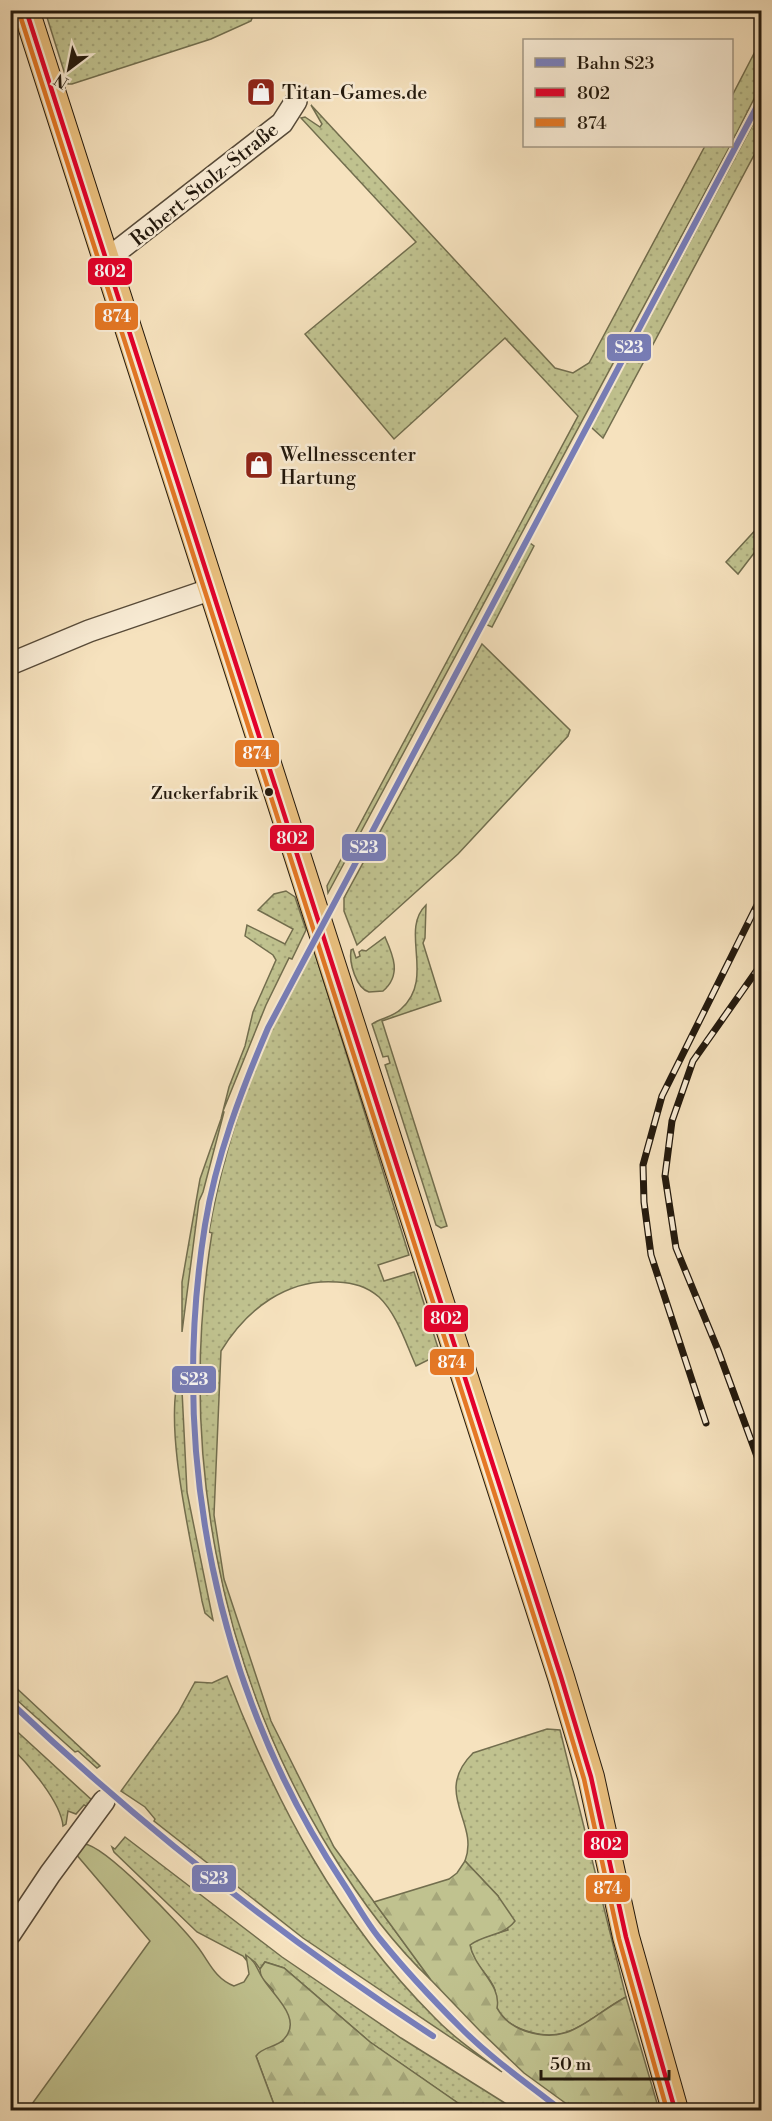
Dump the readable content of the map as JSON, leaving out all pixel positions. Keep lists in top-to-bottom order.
{
  "streets": {
    "street": ["Robert-Stolz-Straße"]
  },
  "places": {
    "shop": ["Titan-Games.de", "Wellnesscenter Hartung"],
    "other": ["Zuckerfabrik"]
  },
  "lines": ["transit line 802", "transit line 874", "rail line S23"],
  "legend": ["Bahn S23", "802", "874"],
  "scale_bar": "50 m",
  "north": "bottom left"
}
